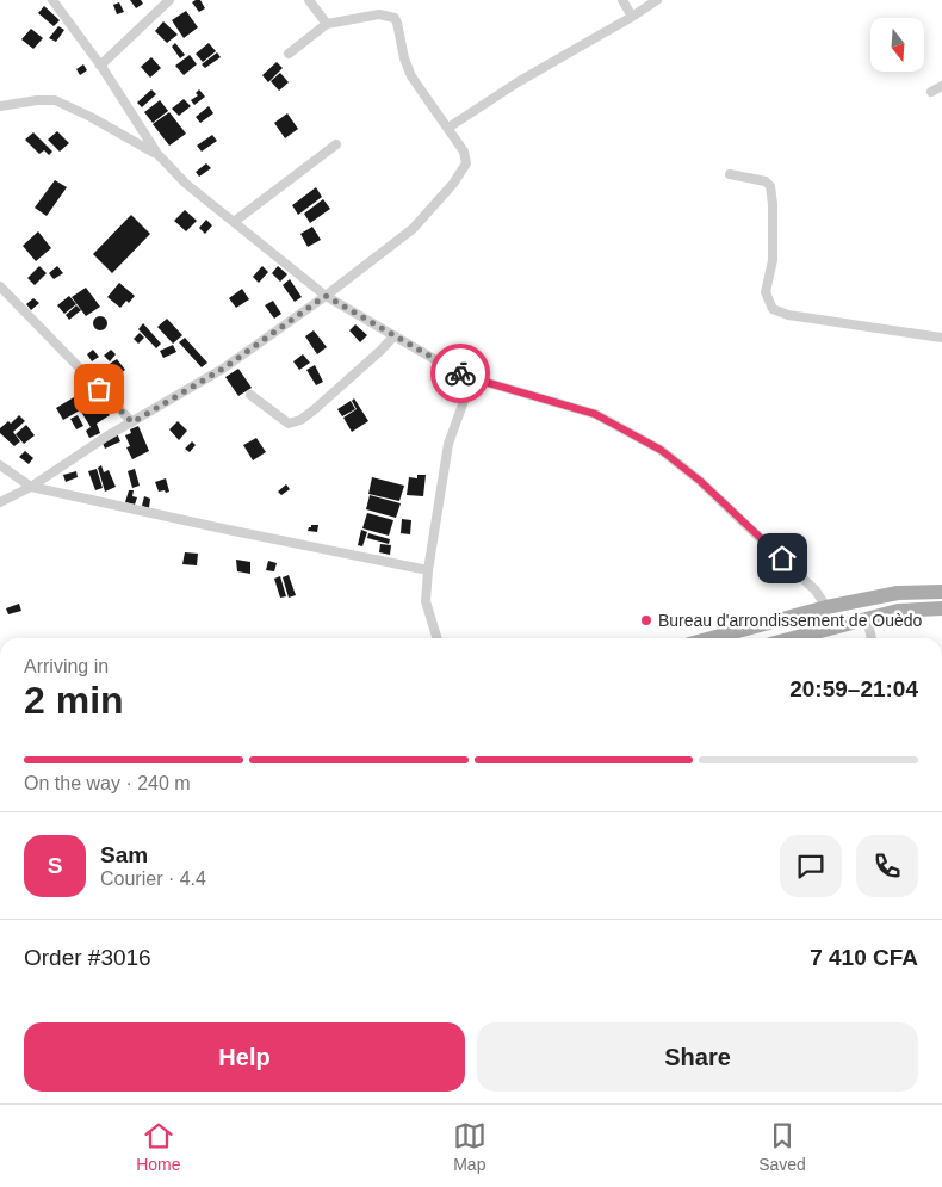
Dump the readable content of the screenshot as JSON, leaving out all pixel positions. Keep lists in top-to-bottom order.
{
  "places": ["Bureau d'arrondissement de Ouèdo"],
  "north": "bottom",
  "page": {
    "heading": ["2 min", "Arriving in", "20:59–21:04"],
    "panel": [
      "Sam",
      "Courier · 4.4",
      "Order #3016",
      "7 410 CFA"
    ],
    "bar": "On the way · 240 m",
    "round": "S",
    "buttons": ["Help", "Share"],
    "tabs": ["Home", "Map", "Saved"]
  }
}
